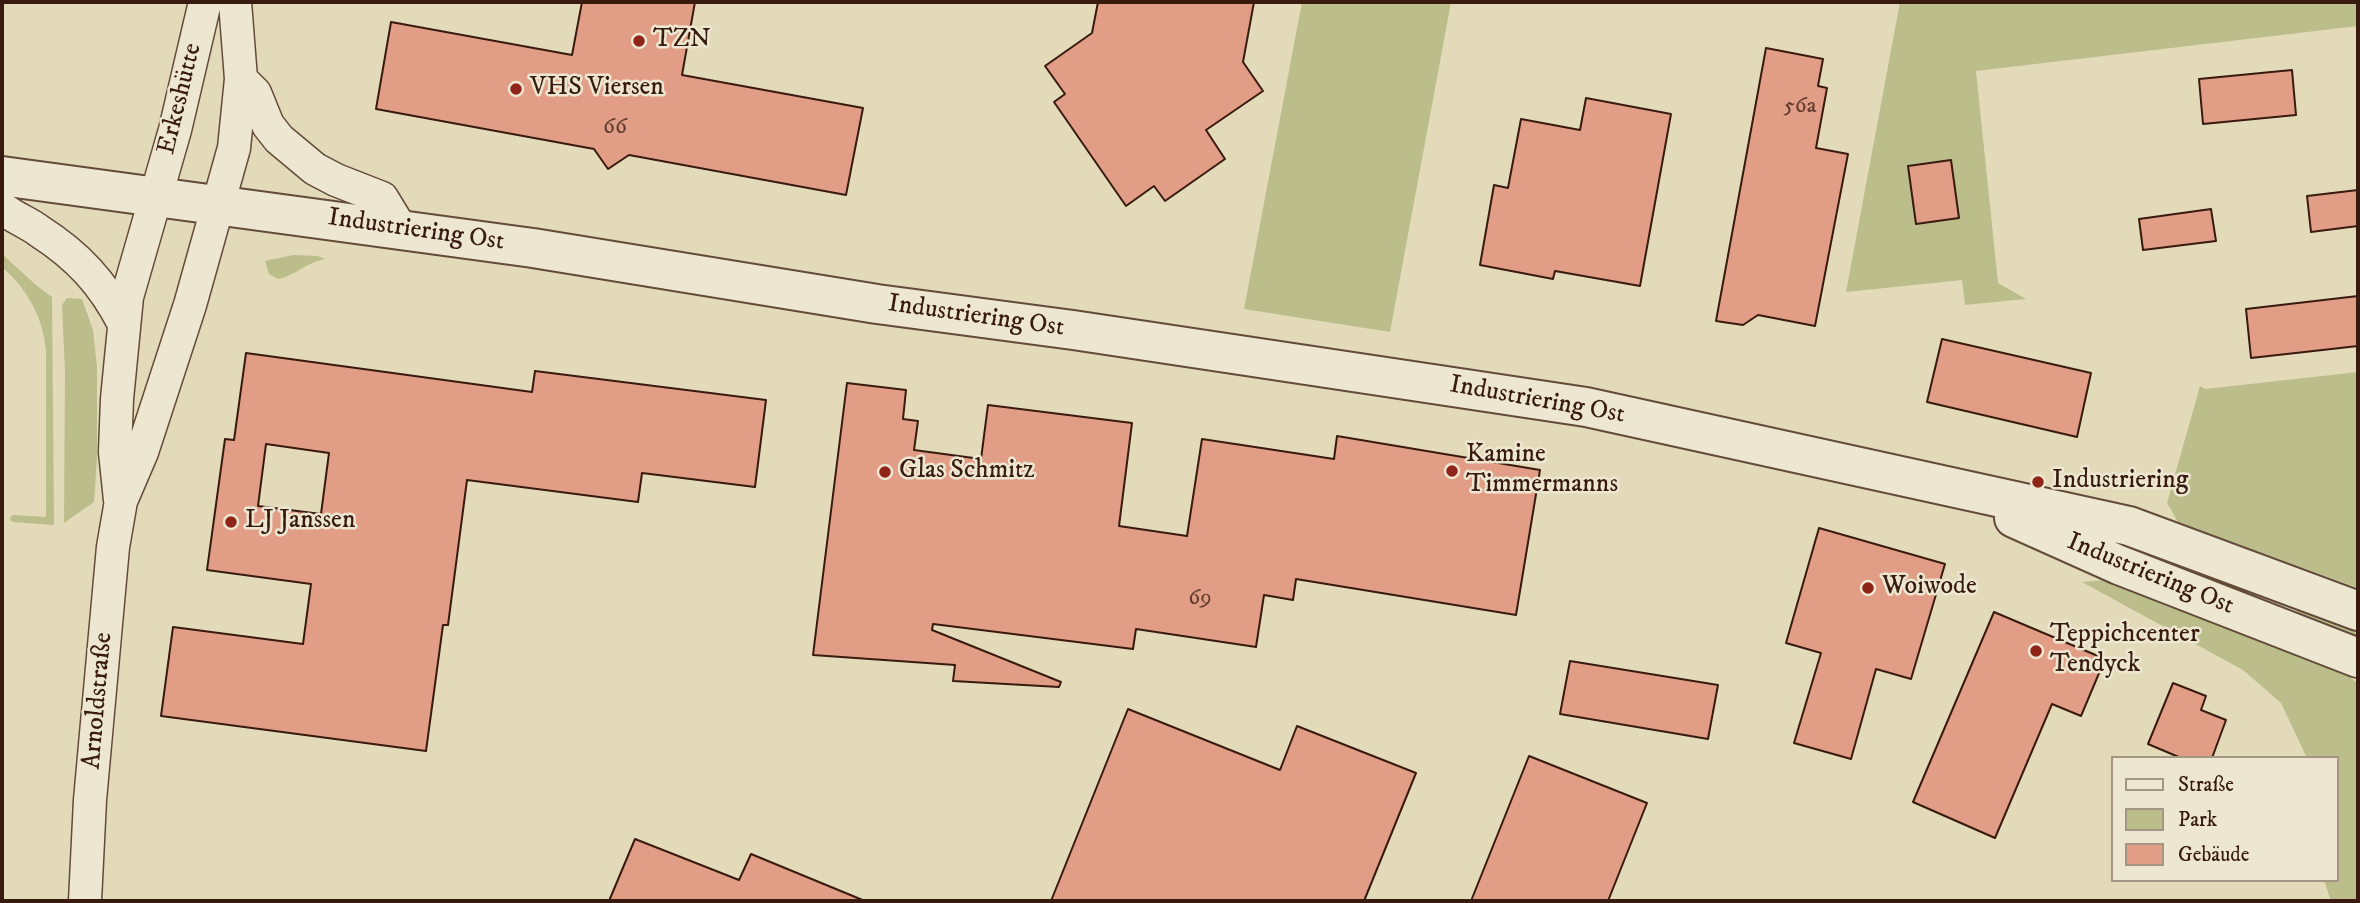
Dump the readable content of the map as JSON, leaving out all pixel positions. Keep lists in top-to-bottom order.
{
  "streets": {
    "street": ["Erkeshütte", "Industriering Ost", "Arnoldstraße"]
  },
  "crossings": [
    ["Erkeshütte", "Industriering Ost"],
    ["Erkeshütte", "Arnoldstraße"],
    ["Industriering Ost", "Arnoldstraße"]
  ],
  "places": [
    "TZN",
    "VHS Viersen",
    "Kamine Timmermanns",
    "Glas Schmitz",
    "Industriering",
    "LJ Janssen",
    "Woiwode",
    "Teppichcenter Tendyck"
  ],
  "house_numbers": ["56a", "66", "69"],
  "legend": ["Straße", "Park", "Gebäude"]
}
